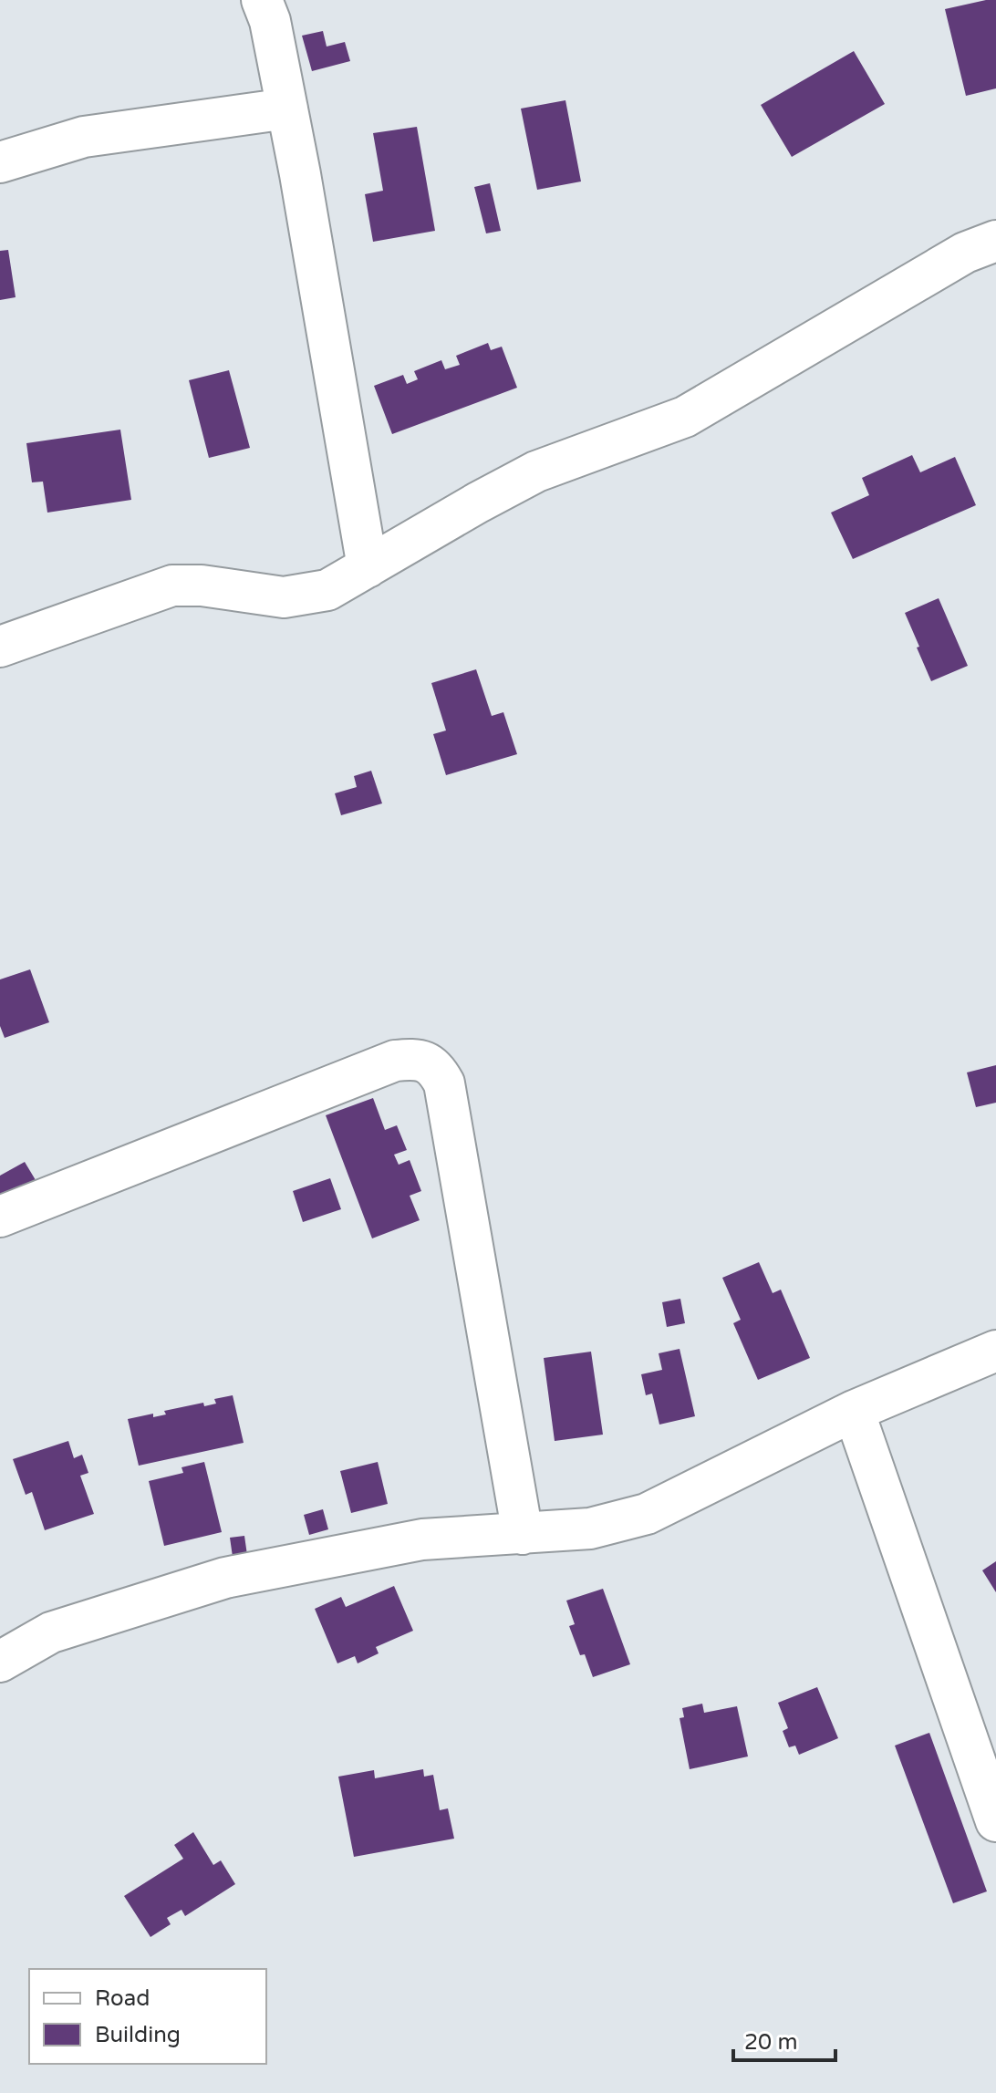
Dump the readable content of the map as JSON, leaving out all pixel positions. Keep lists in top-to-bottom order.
{
  "legend": ["Road", "Building"],
  "scale_bar": "20 m"
}
